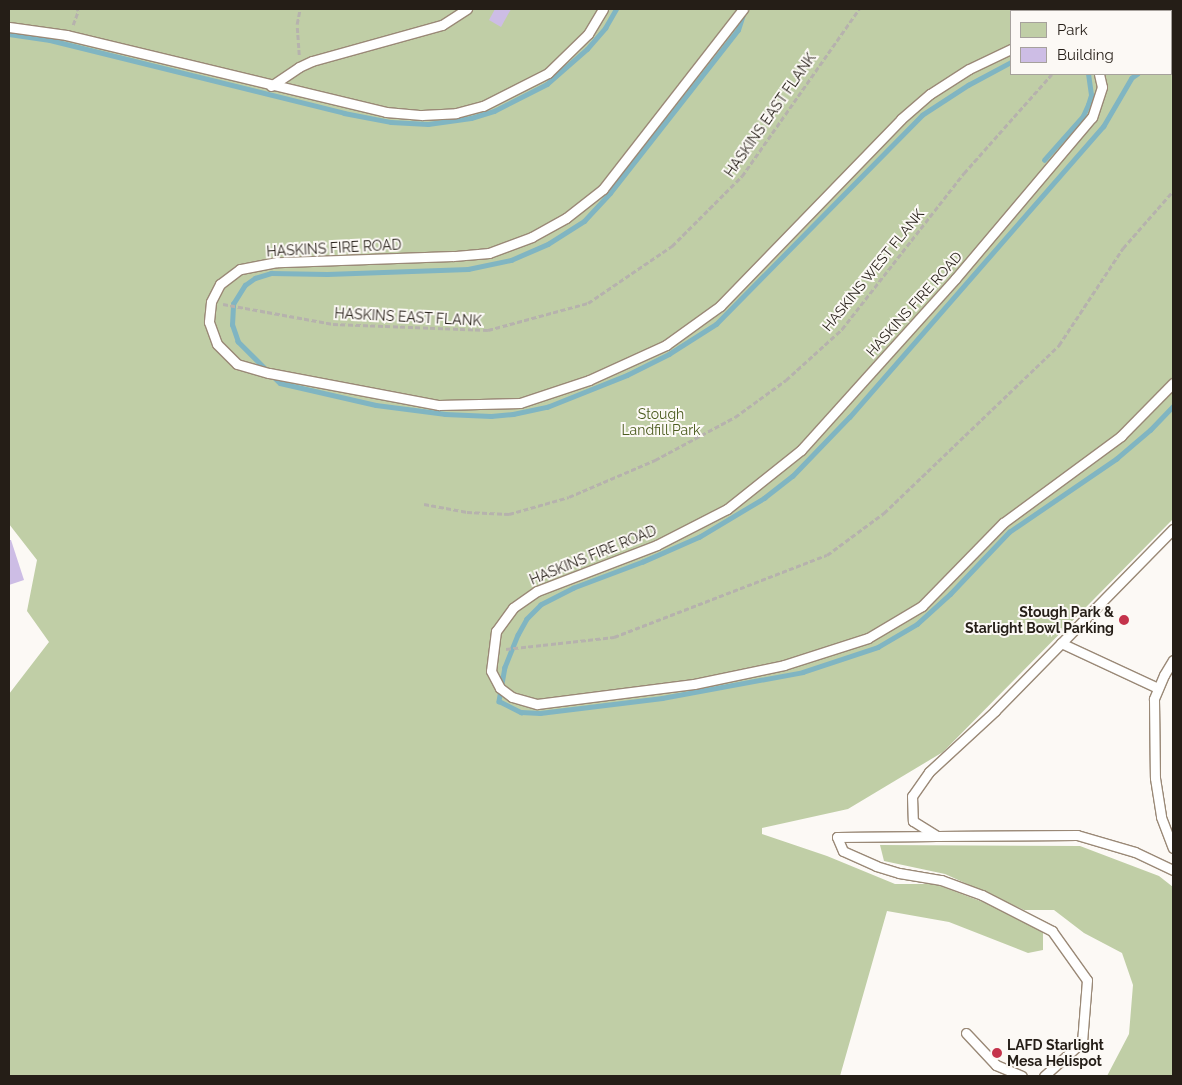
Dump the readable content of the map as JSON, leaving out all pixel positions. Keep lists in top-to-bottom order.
{
  "streets": {
    "lane": ["HASKINS FIRE ROAD"],
    "path": ["HASKINS EAST FLANK", "HASKINS WEST FLANK"]
  },
  "crossings": [
    ["HASKINS EAST FLANK", "HASKINS FIRE ROAD"]
  ],
  "parks": ["Stough Landfill Park"],
  "places": ["Stough Park & Starlight Bowl Parking", "LAFD Starlight Mesa Helispot"],
  "legend": ["Park", "Building"]
}
